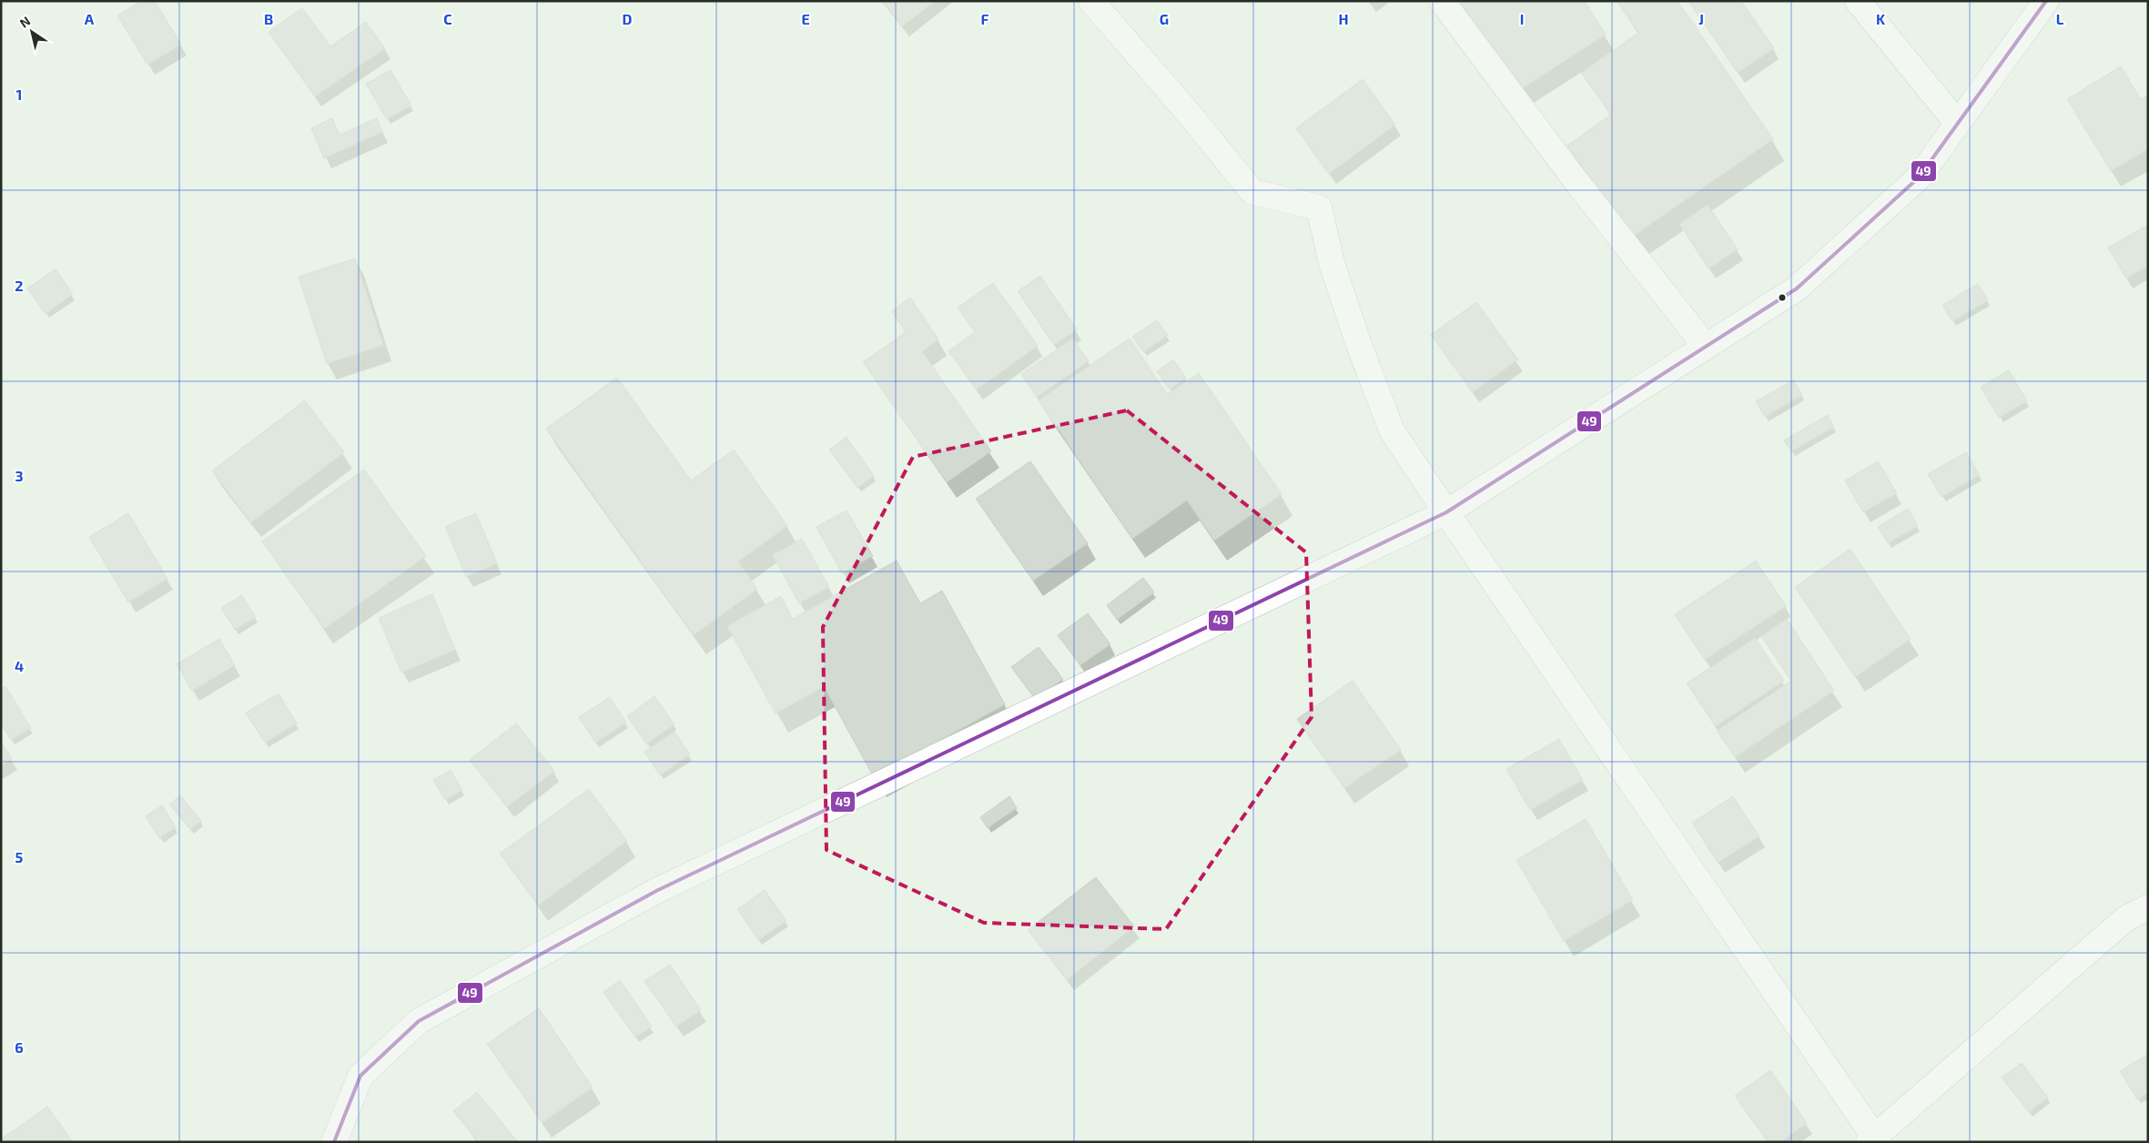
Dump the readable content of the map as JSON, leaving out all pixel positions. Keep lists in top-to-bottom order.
{
  "lines": ["transit line 49"],
  "north": "top left",
  "grid": {
    "columns": [
      "A",
      "B",
      "C",
      "D",
      "E",
      "F",
      "G",
      "H",
      "I",
      "J",
      "K",
      "L"
    ],
    "rows": [
      "1",
      "2",
      "3",
      "4",
      "5",
      "6"
    ]
  }
}
